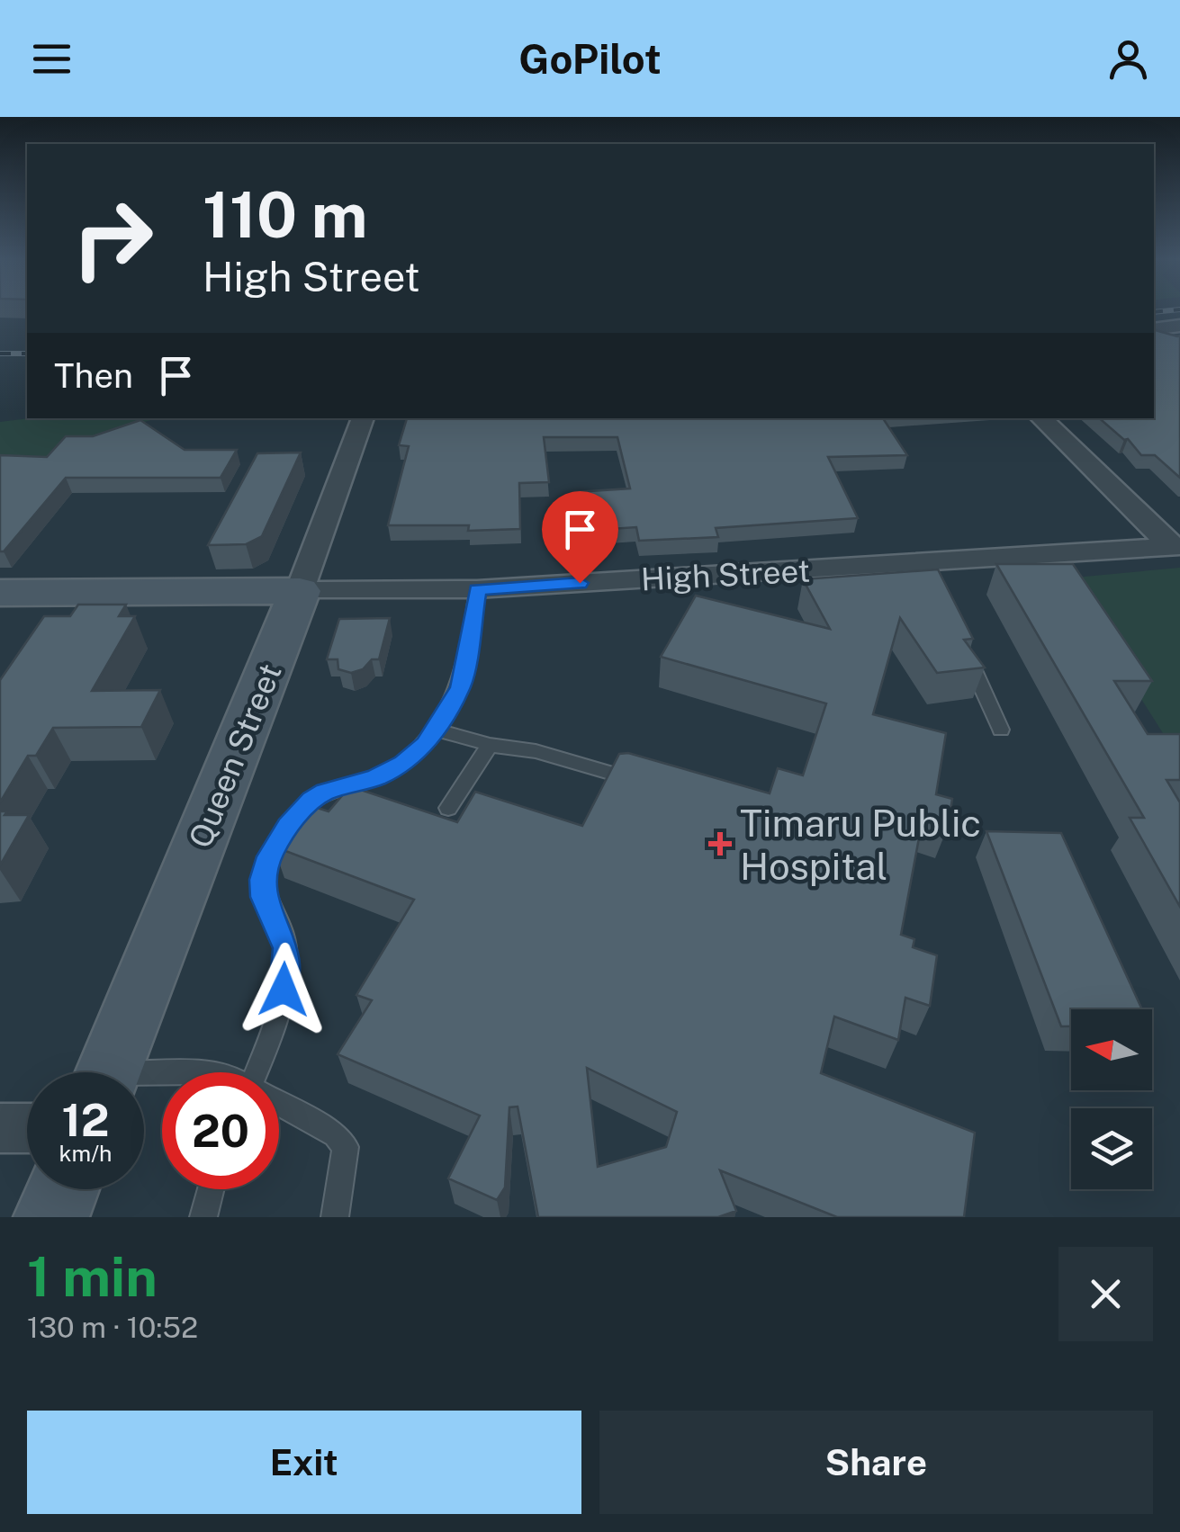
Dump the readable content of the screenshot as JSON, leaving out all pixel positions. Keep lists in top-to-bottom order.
{
  "streets": {
    "street": ["High Street", "Queen Street"]
  },
  "crossings": [
    ["High Street", "Queen Street"]
  ],
  "places": {
    "health": ["Timaru Public Hospital"]
  },
  "north": "left",
  "page": {
    "header": "GoPilot",
    "turn": ["110 m", "High Street"],
    "then": "Then",
    "speed": "12 km/h",
    "limit": "20",
    "heading": ["1 min", "130 m · 10:52"],
    "buttons": ["Exit", "Share"]
  }
}
